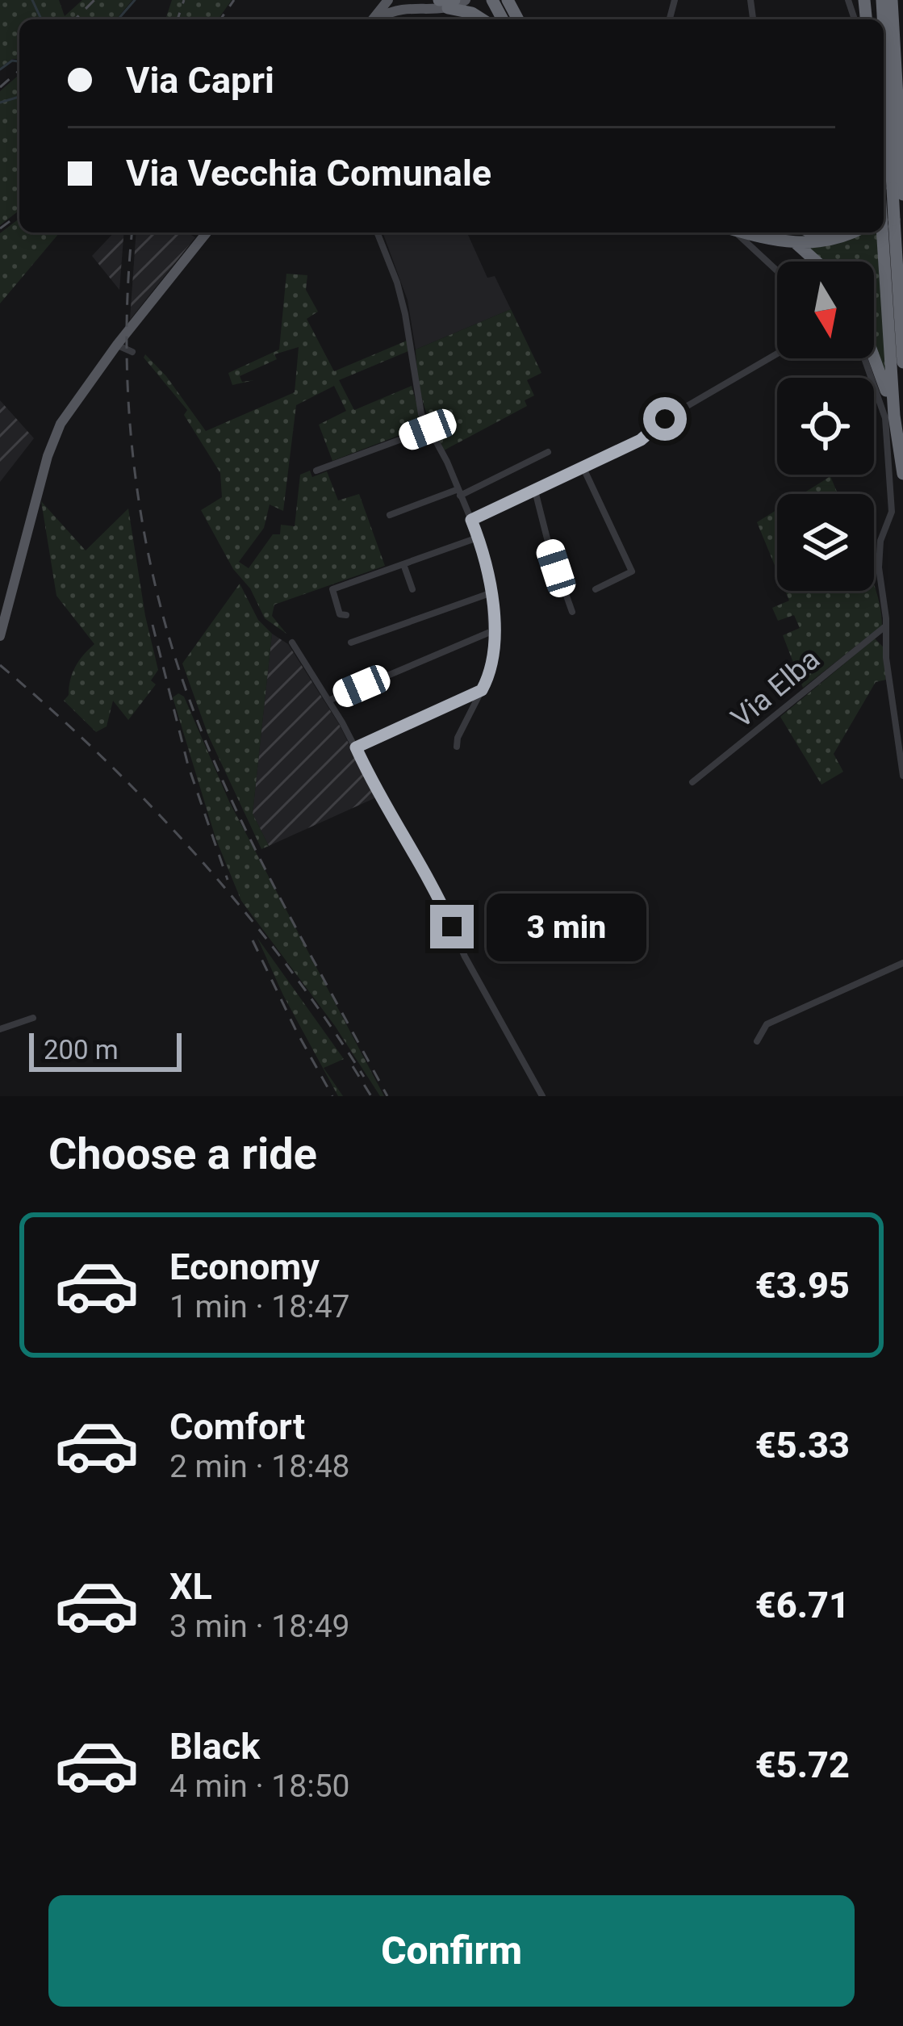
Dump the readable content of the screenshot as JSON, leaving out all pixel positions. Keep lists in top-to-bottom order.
{
  "streets": {
    "street": ["Via Elba"]
  },
  "scale_bar": "200 m",
  "north": "bottom",
  "page": {
    "banner": ["Via Capri", "Via Vecchia Comunale"],
    "bubble": "3 min",
    "scale": "200 m",
    "heading": "Choose a ride",
    "list": [
      {
        "name": "Economy",
        "note": "1 min · 18:47",
        "value": "€3.95"
      },
      {
        "name": "Comfort",
        "note": "2 min · 18:48",
        "value": "€5.33"
      },
      {
        "name": "XL",
        "note": "3 min · 18:49",
        "value": "€6.71"
      },
      {
        "name": "Black",
        "note": "4 min · 18:50",
        "value": "€5.72"
      }
    ],
    "buttons": "Confirm"
  }
}
